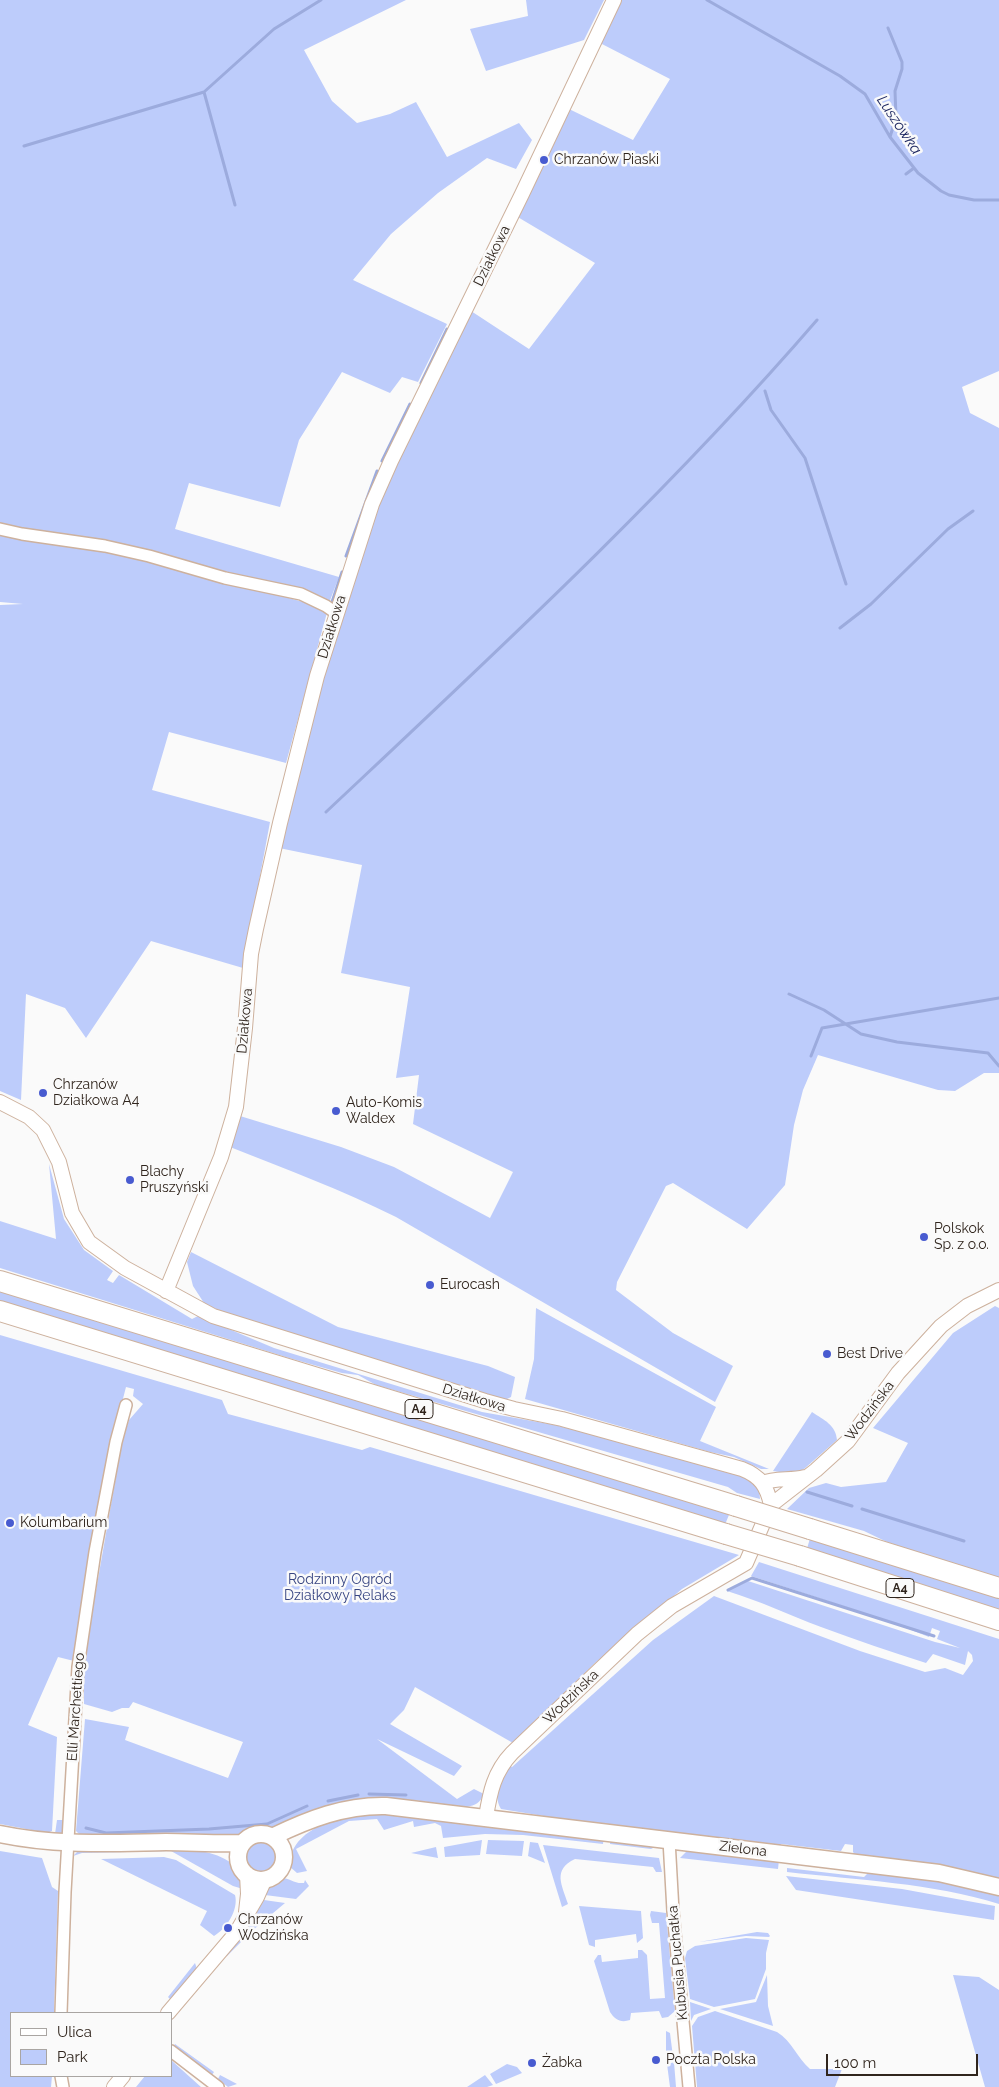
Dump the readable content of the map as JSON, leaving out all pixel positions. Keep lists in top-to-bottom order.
{
  "streets": {
    "highway": ["A4"],
    "main road": ["Zielona"],
    "street": [
      "Działkowa",
      "Wodzińska",
      "Elli Marchettiego",
      "Kubusia Puchatka"
    ]
  },
  "crossings": [
    ["Wodzińska", "Zielona"],
    ["Zielona", "Kubusia Puchatka"]
  ],
  "water": ["Luszówka"],
  "parks": ["Rodzinny Ogród Działkowy Relaks"],
  "places": [
    "Chrzanów Piaski",
    "Chrzanów Działkowa A4",
    "Auto-Komis Waldex",
    "Blachy Pruszyński",
    "Polskok Sp. z o.o.",
    "Eurocash",
    "Best Drive",
    "Kolumbarium",
    "Chrzanów Wodzińska",
    "Poczta Polska",
    "Żabka"
  ],
  "legend": ["Ulica", "Park"],
  "scale_bar": "100 m"
}
